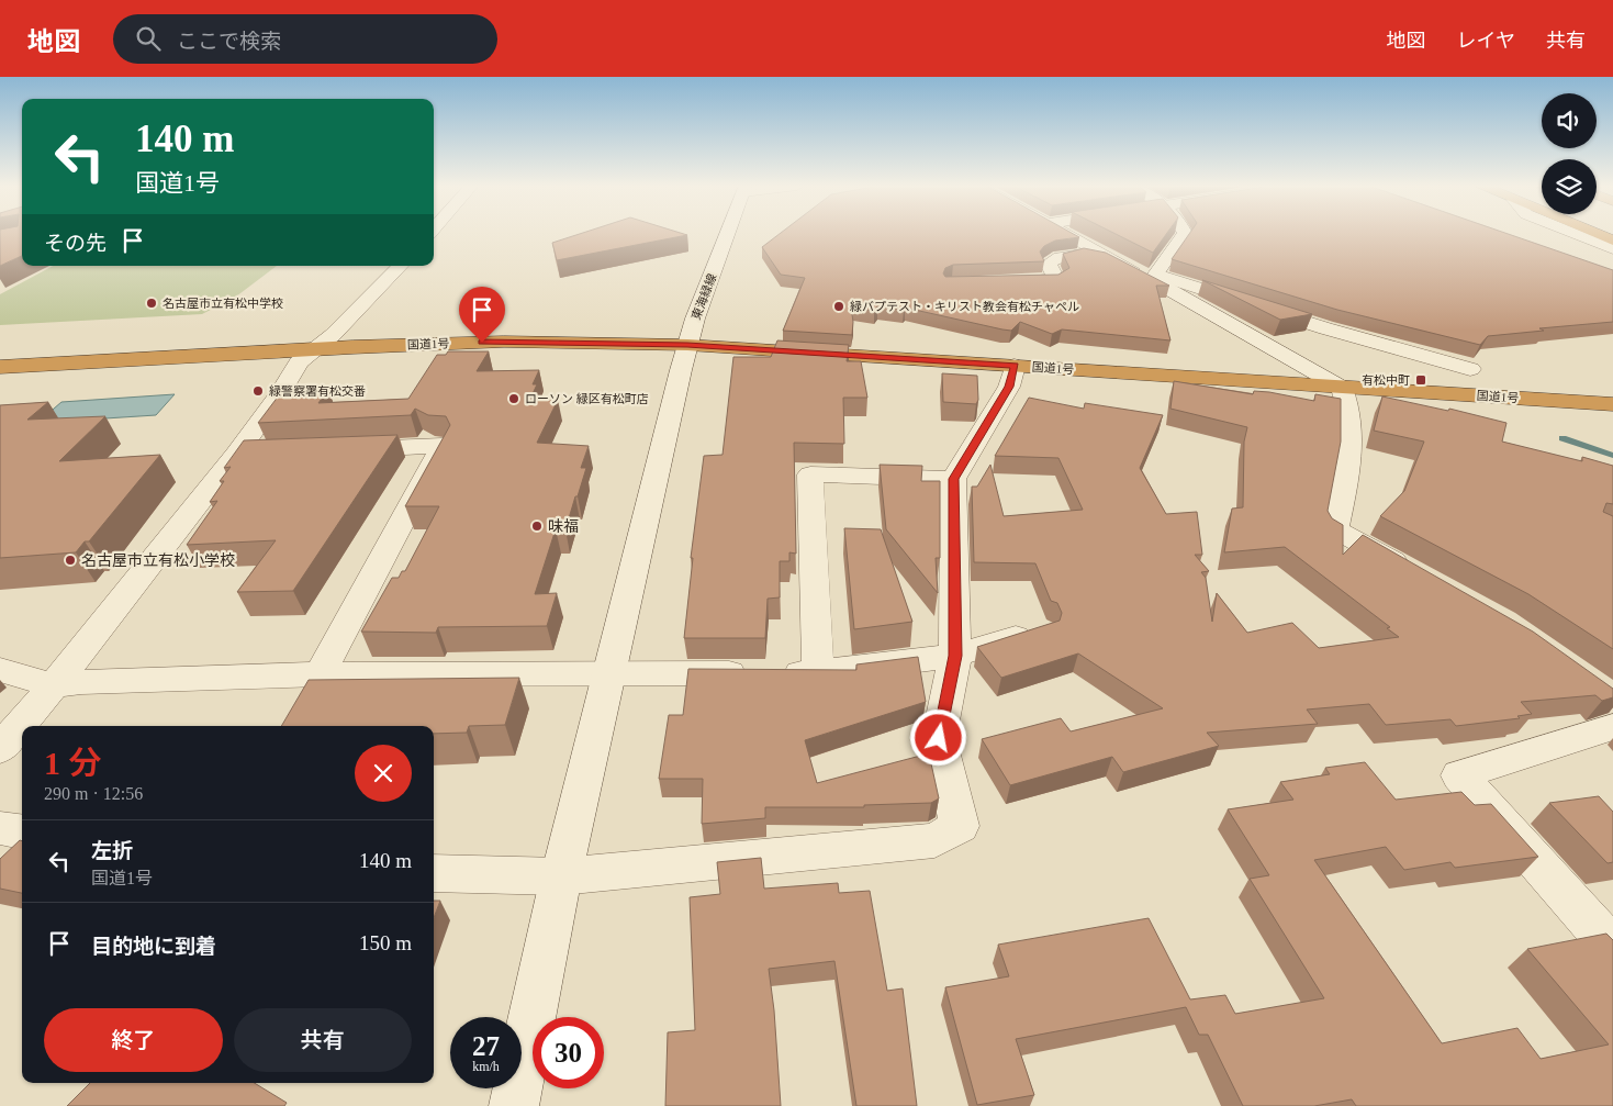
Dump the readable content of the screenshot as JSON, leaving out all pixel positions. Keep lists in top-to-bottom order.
{
  "streets": {
    "highway": ["国道1号"],
    "street": ["東海緑線"]
  },
  "crossings": [
    ["東海緑線", "国道1号"]
  ],
  "places": {
    "other": [
      "名古屋市立有松中学校",
      "緑バプテスト・キリスト教会有松チャペル",
      "緑警察署有松交番",
      "ローソン 緑区有松町店",
      "味福",
      "名古屋市立有松小学校"
    ],
    "transit": ["有松中町"]
  },
  "page": {
    "header": "地図",
    "search": "ここで検索",
    "nav": ["地図", "レイヤ", "共有"],
    "turn": ["140 m", "国道1号"],
    "then": "その先",
    "heading": ["1 分", "290 m · 12:56"],
    "list": [
      {
        "name": "左折",
        "note": "国道1号",
        "value": "140 m"
      },
      {
        "name": "目的地に到着",
        "value": "150 m"
      }
    ],
    "buttons": ["終了", "共有"],
    "speed": "27 km/h",
    "limit": "30"
  }
}
